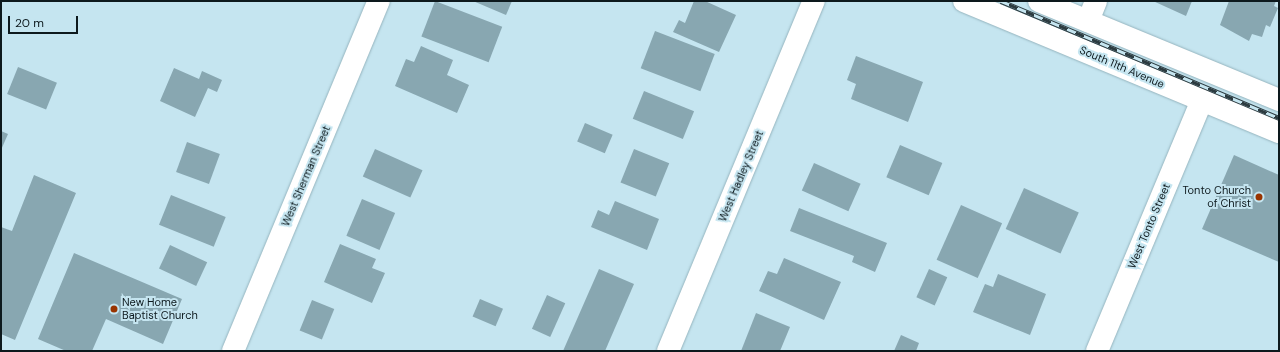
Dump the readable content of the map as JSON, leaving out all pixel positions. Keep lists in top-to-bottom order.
{
  "streets": {
    "street": [
      "South 11th Avenue",
      "West Sherman Street",
      "West Hadley Street",
      "West Tonto Street"
    ]
  },
  "crossings": [
    ["South 11th Avenue", "West Tonto Street"]
  ],
  "places": ["Tonto Church of Christ", "New Home Baptist Church"],
  "scale_bar": "20 m"
}
